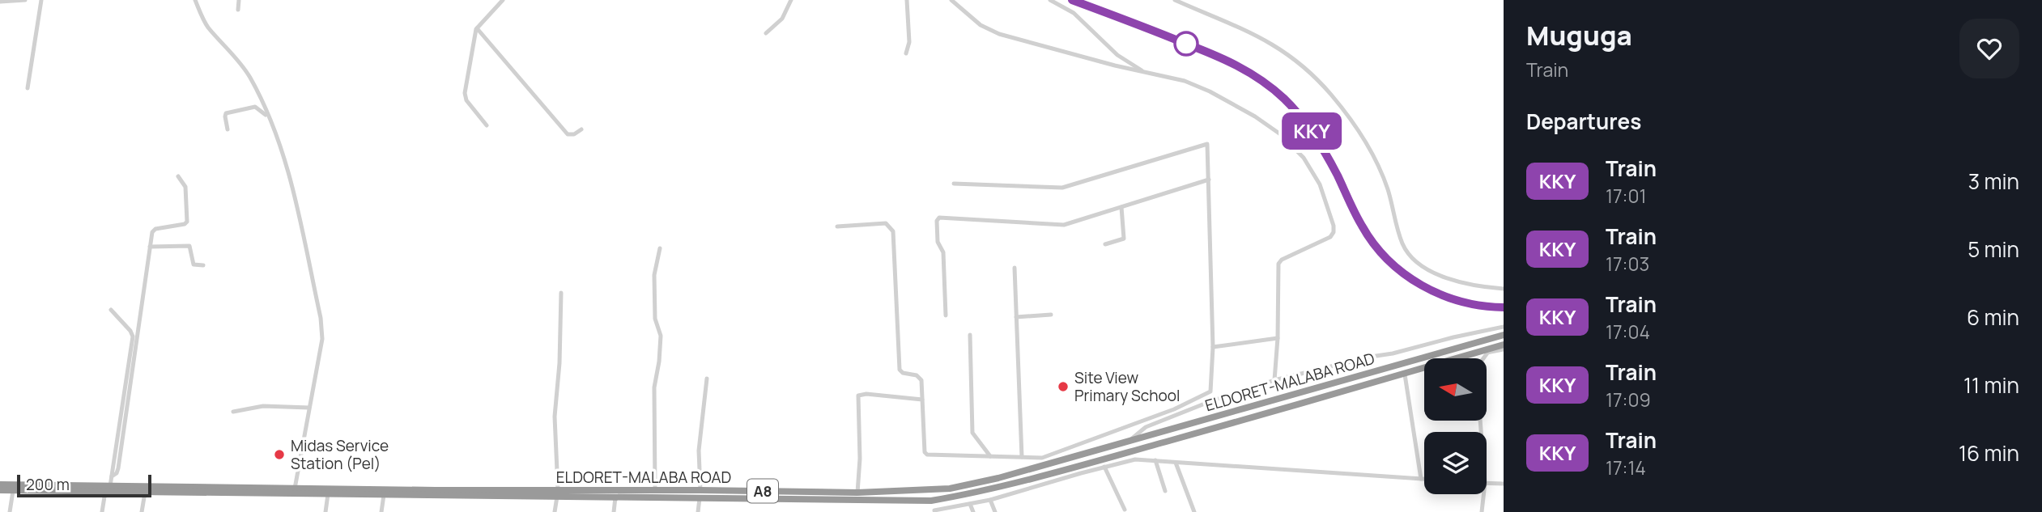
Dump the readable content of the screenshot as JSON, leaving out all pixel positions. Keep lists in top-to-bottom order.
{
  "streets": {
    "highway": ["ELDORET-MALABA ROAD", "A8"]
  },
  "places": ["Site View Primary School", "Midas Service Station (Pel)"],
  "scale_bar": "200 m",
  "north": "left",
  "page": {
    "on_map": "KKY",
    "heading": [
      ["Muguga", "Train"],
      "Departures"
    ],
    "list": [
      {
        "mark": "KKY",
        "name": "Train",
        "note": "17:01",
        "value": "3 min"
      },
      {
        "mark": "KKY",
        "name": "Train",
        "note": "17:03",
        "value": "5 min"
      },
      {
        "mark": "KKY",
        "name": "Train",
        "note": "17:04",
        "value": "6 min"
      },
      {
        "mark": "KKY",
        "name": "Train",
        "note": "17:09",
        "value": "11 min"
      },
      {
        "mark": "KKY",
        "name": "Train",
        "note": "17:14",
        "value": "16 min"
      }
    ],
    "scale": "200 m"
  }
}
